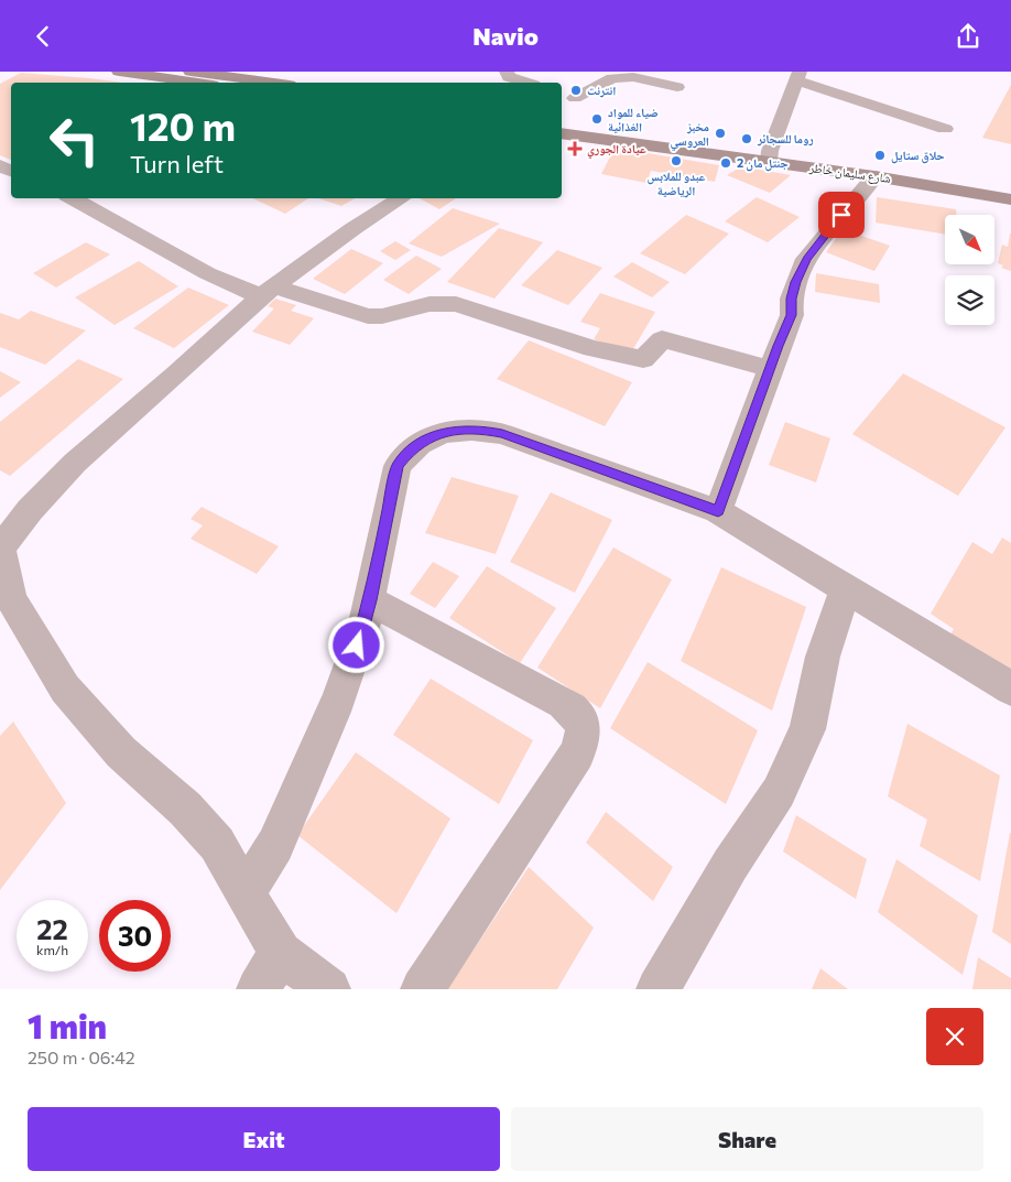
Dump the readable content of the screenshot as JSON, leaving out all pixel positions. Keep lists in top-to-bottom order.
{
  "streets": {
    "main road": ["شارع سليمان خاطر"]
  },
  "places": {
    "other": [
      "انترنت",
      "ضياء للمواد الغذائية",
      "مخبز العروسي",
      "روما للسجائر",
      "حلاق ستايل",
      "عبدو للملابس الرياضية",
      "جنتل مان 2"
    ],
    "health": ["عيادة الجوري"]
  },
  "north": "bottom right",
  "page": {
    "header": "Navio",
    "turn": ["120 m", "Turn left"],
    "speed": "22 km/h",
    "limit": "30",
    "heading": ["1 min", "250 m · 06:42"],
    "buttons": ["Exit", "Share"]
  }
}
